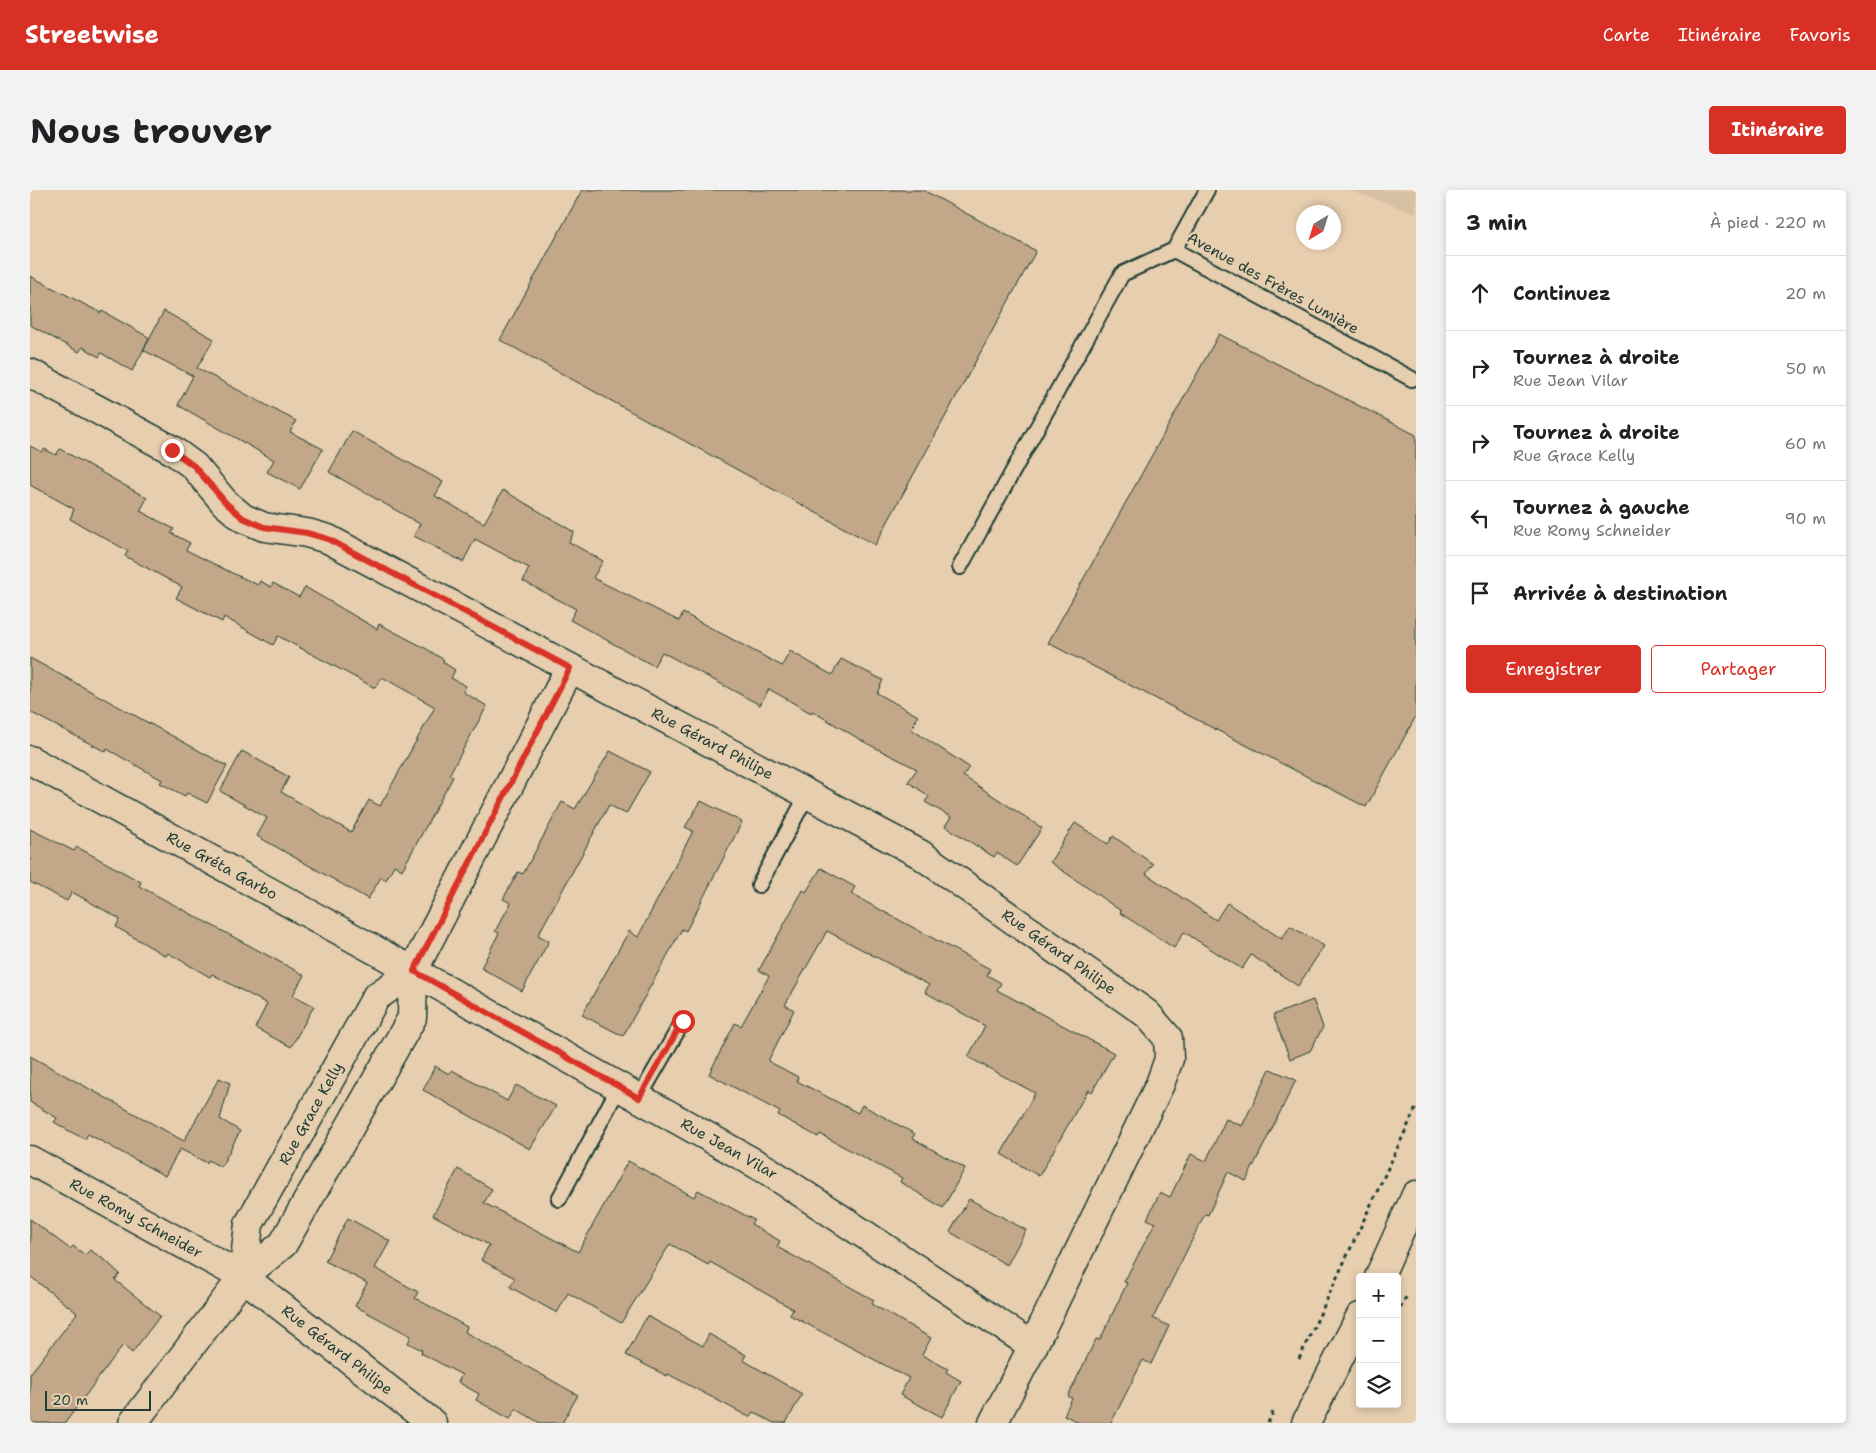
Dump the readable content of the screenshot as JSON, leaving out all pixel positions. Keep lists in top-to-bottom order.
{
  "streets": {
    "street": [
      "Rue Gérard Philipe",
      "Rue Gréta Garbo",
      "Rue Grace Kelly",
      "Rue Jean Vilar",
      "Rue Romy Schneider"
    ],
    "lane": ["Avenue des Frères Lumière"]
  },
  "crossings": [
    ["Rue Gérard Philipe", "Rue Grace Kelly"],
    ["Rue Gérard Philipe", "Rue Jean Vilar"],
    ["Rue Gérard Philipe", "Rue Romy Schneider"],
    ["Rue Gréta Garbo", "Rue Grace Kelly"],
    ["Rue Gréta Garbo", "Rue Jean Vilar"],
    ["Rue Grace Kelly", "Rue Jean Vilar"],
    ["Rue Grace Kelly", "Rue Romy Schneider"]
  ],
  "scale_bar": "20 m",
  "north": "bottom left",
  "page": {
    "header": "Streetwise",
    "nav": ["Carte", "Itinéraire", "Favoris"],
    "buttons": [
      "Itinéraire",
      ["Enregistrer", "Partager"]
    ],
    "title": "Nous trouver",
    "heading": ["3 min", "À pied · 220 m"],
    "list": [
      ["Continuez", "20 m"],
      ["Tournez à droite", "Rue Jean Vilar", "50 m"],
      ["Tournez à droite", "Rue Grace Kelly", "60 m"],
      ["Tournez à gauche", "Rue Romy Schneider", "90 m"],
      "Arrivée à destination"
    ],
    "map_buttons": ["+", "−"],
    "scale": "20 m"
  }
}
